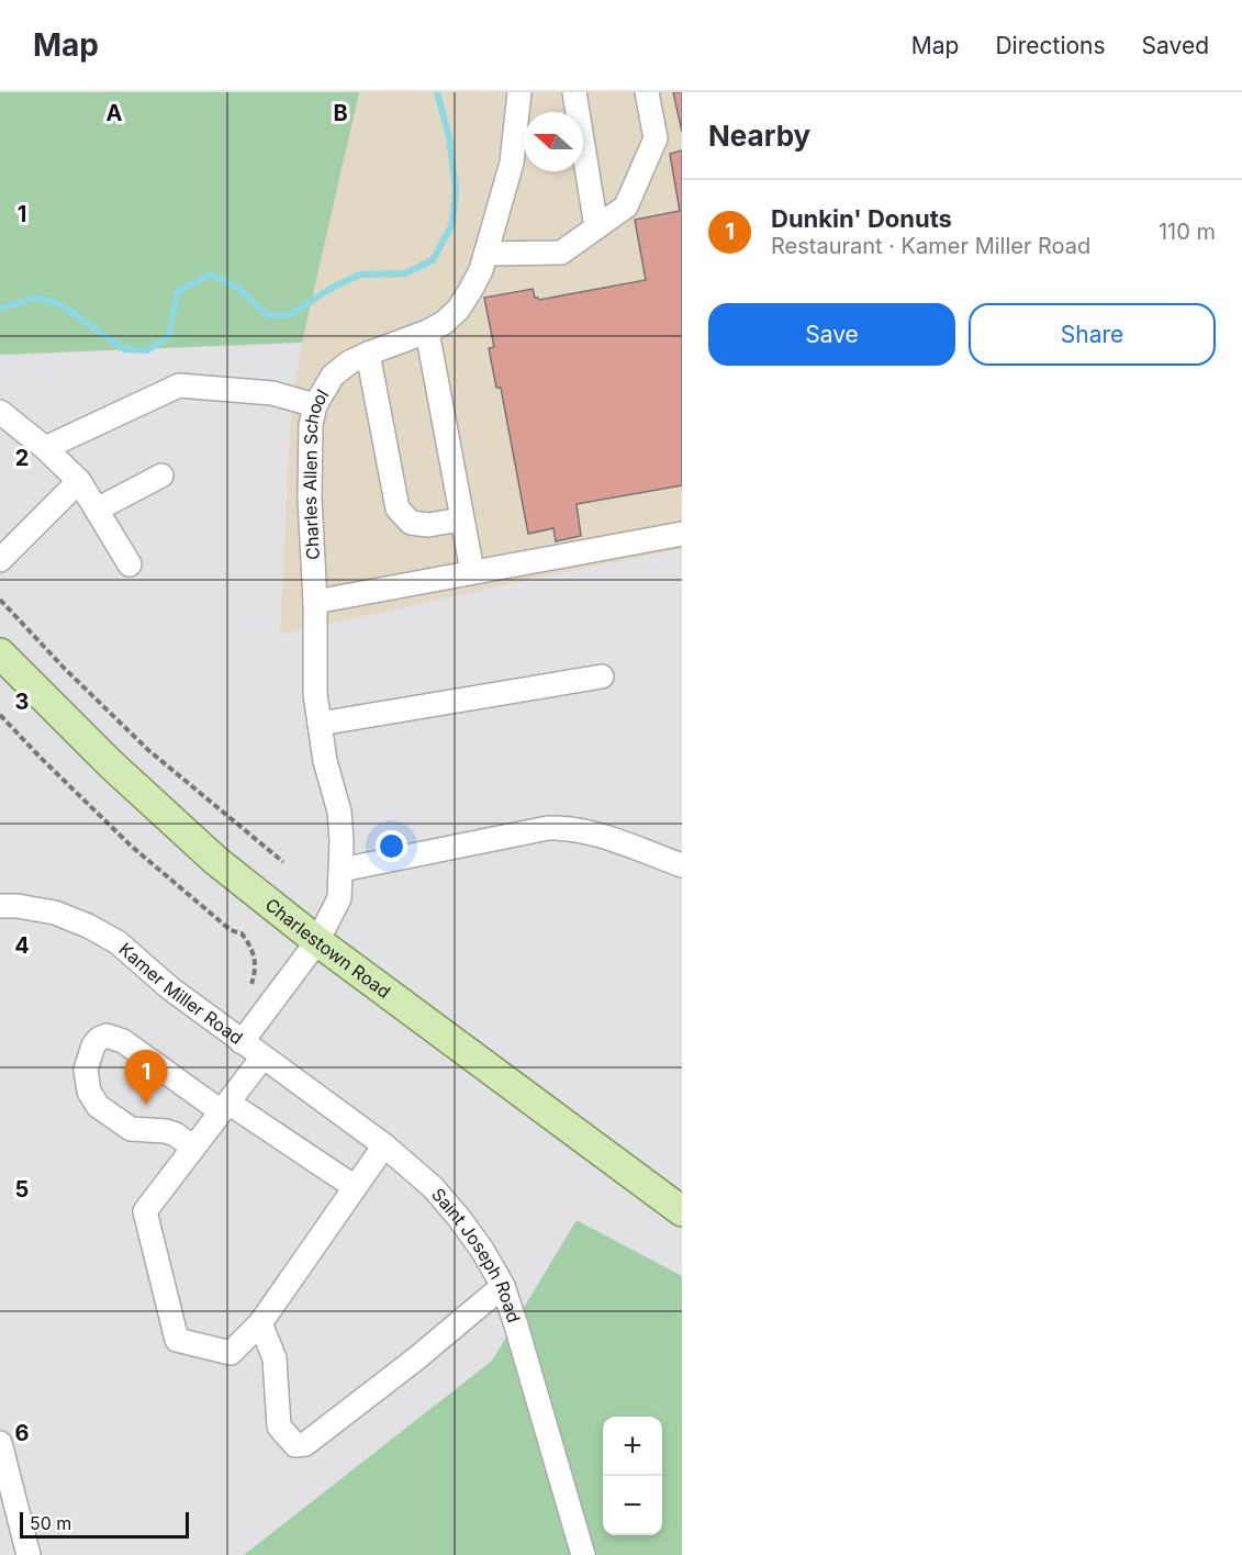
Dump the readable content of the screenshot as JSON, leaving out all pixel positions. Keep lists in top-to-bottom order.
{
  "streets": {
    "main road": ["Charlestown Road"],
    "street": ["Charles Allen School", "Kamer Miller Road", "Saint Joseph Road"]
  },
  "crossings": [
    ["Charles Allen School", "Charlestown Road"],
    ["Charles Allen School", "Kamer Miller Road"],
    ["Charlestown Road", "Kamer Miller Road"],
    ["Kamer Miller Road", "Saint Joseph Road"]
  ],
  "scale_bar": "50 m",
  "north": "left",
  "page": {
    "header": "Map",
    "nav": ["Map", "Directions", "Saved"],
    "heading": "Nearby",
    "list": [
      {
        "mark": "1",
        "name": "Dunkin' Donuts",
        "note": "Restaurant · Kamer Miller Road",
        "value": "110 m"
      }
    ],
    "buttons": ["Save", "Share"],
    "pins": "1",
    "map_buttons": ["+", "−"],
    "scale": "50 m"
  },
  "grid": {
    "columns": ["A", "B"],
    "rows": [
      "1",
      "2",
      "3",
      "4",
      "5",
      "6"
    ]
  }
}
